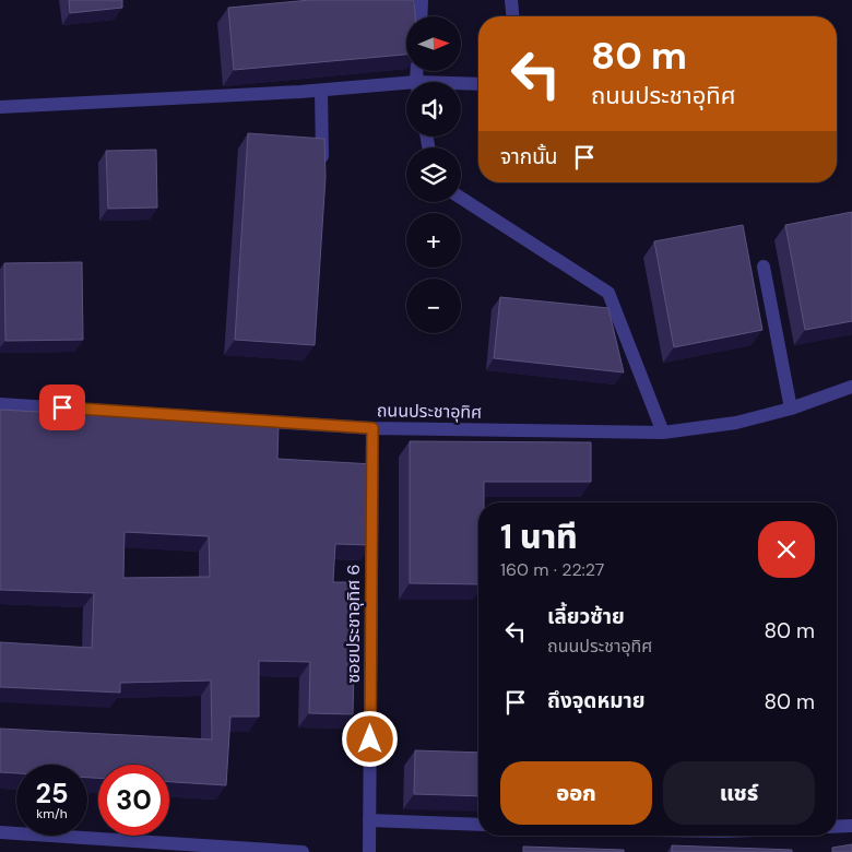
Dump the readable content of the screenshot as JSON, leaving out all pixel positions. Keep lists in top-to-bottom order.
{
  "streets": {
    "street": ["ถนนประชาอุทิศ", "ซอยประชาอุทิศ 6"]
  },
  "crossings": [
    ["ถนนประชาอุทิศ", "ซอยประชาอุทิศ 6"]
  ],
  "north": "right",
  "page": {
    "map_buttons": ["+", "−"],
    "turn": ["80 m", "ถนนประชาอุทิศ"],
    "then": "จากนั้น",
    "heading": ["1 นาที", "160 m · 22:27"],
    "list": [
      {
        "name": "เลี้ยวซ้าย",
        "note": "ถนนประชาอุทิศ",
        "value": "80 m"
      },
      {
        "name": "ถึงจุดหมาย",
        "value": "80 m"
      }
    ],
    "buttons": ["ออก", "แชร์"],
    "speed": "25 km/h",
    "limit": "30"
  }
}
